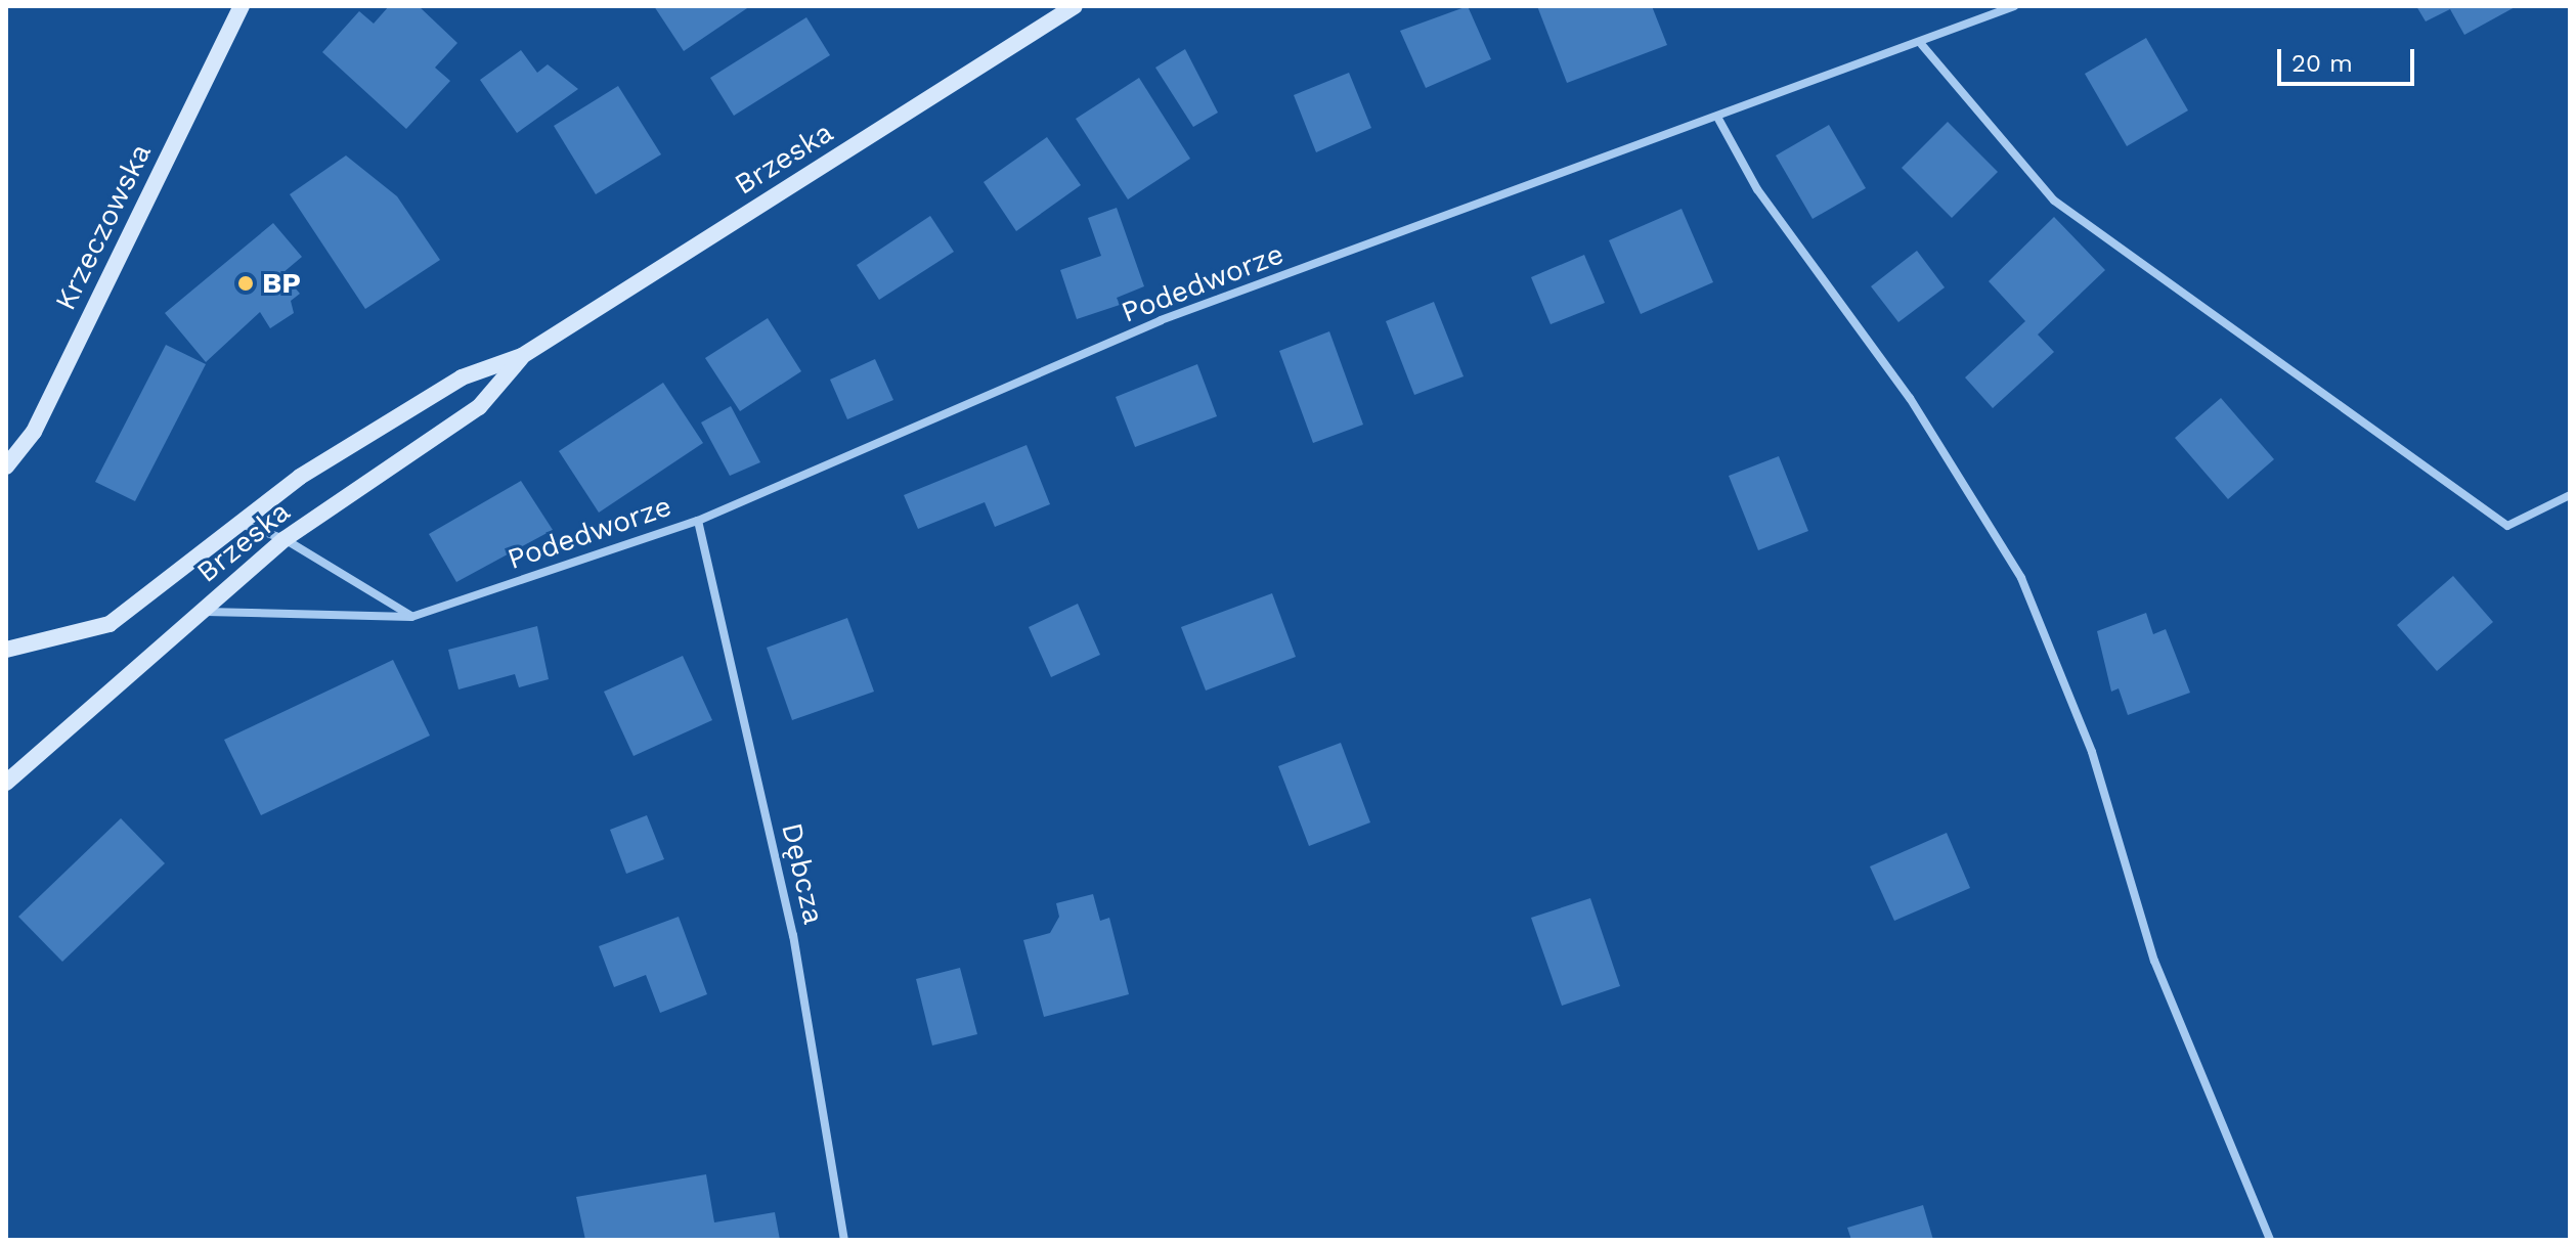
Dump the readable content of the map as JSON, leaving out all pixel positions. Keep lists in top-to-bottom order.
{
  "streets": {
    "main road": ["Brzeska", "Krzeczowska"],
    "street": ["Podedworze", "Dębcza"]
  },
  "crossings": [
    ["Brzeska", "Podedworze"],
    ["Podedworze", "Dębcza"]
  ],
  "places": ["BP"],
  "scale_bar": "20 m"
}
